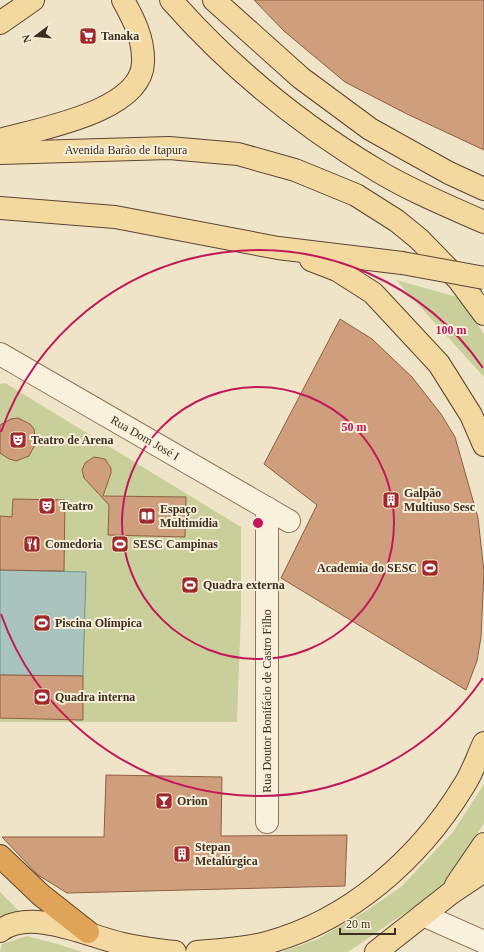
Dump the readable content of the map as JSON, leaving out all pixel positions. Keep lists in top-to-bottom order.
{
  "streets": {
    "main road": ["Avenida Barão de Itapura"],
    "street": ["Rua Dom José I", "Rua Doutor Bonifácio de Castro Filho"]
  },
  "crossings": [
    ["Rua Dom José I", "Rua Doutor Bonifácio de Castro Filho"]
  ],
  "places": {
    "supermarket": ["Tanaka"],
    "theatre": ["Teatro de Arena", "Teatro"],
    "building": ["Galpão Multiuso Sesc", "Stepan Metalúrgica"],
    "library": ["Espaço Multimídia"],
    "restaurant": ["Comedoria"],
    "sports": [
      "SESC Campinas",
      "Academia do SESC",
      "Quadra externa",
      "Piscina Olímpica",
      "Quadra interna"
    ],
    "bar": ["Orion"]
  },
  "scale_bar": "20 m",
  "north": "left",
  "rings": ["100 m", "50 m"]
}
